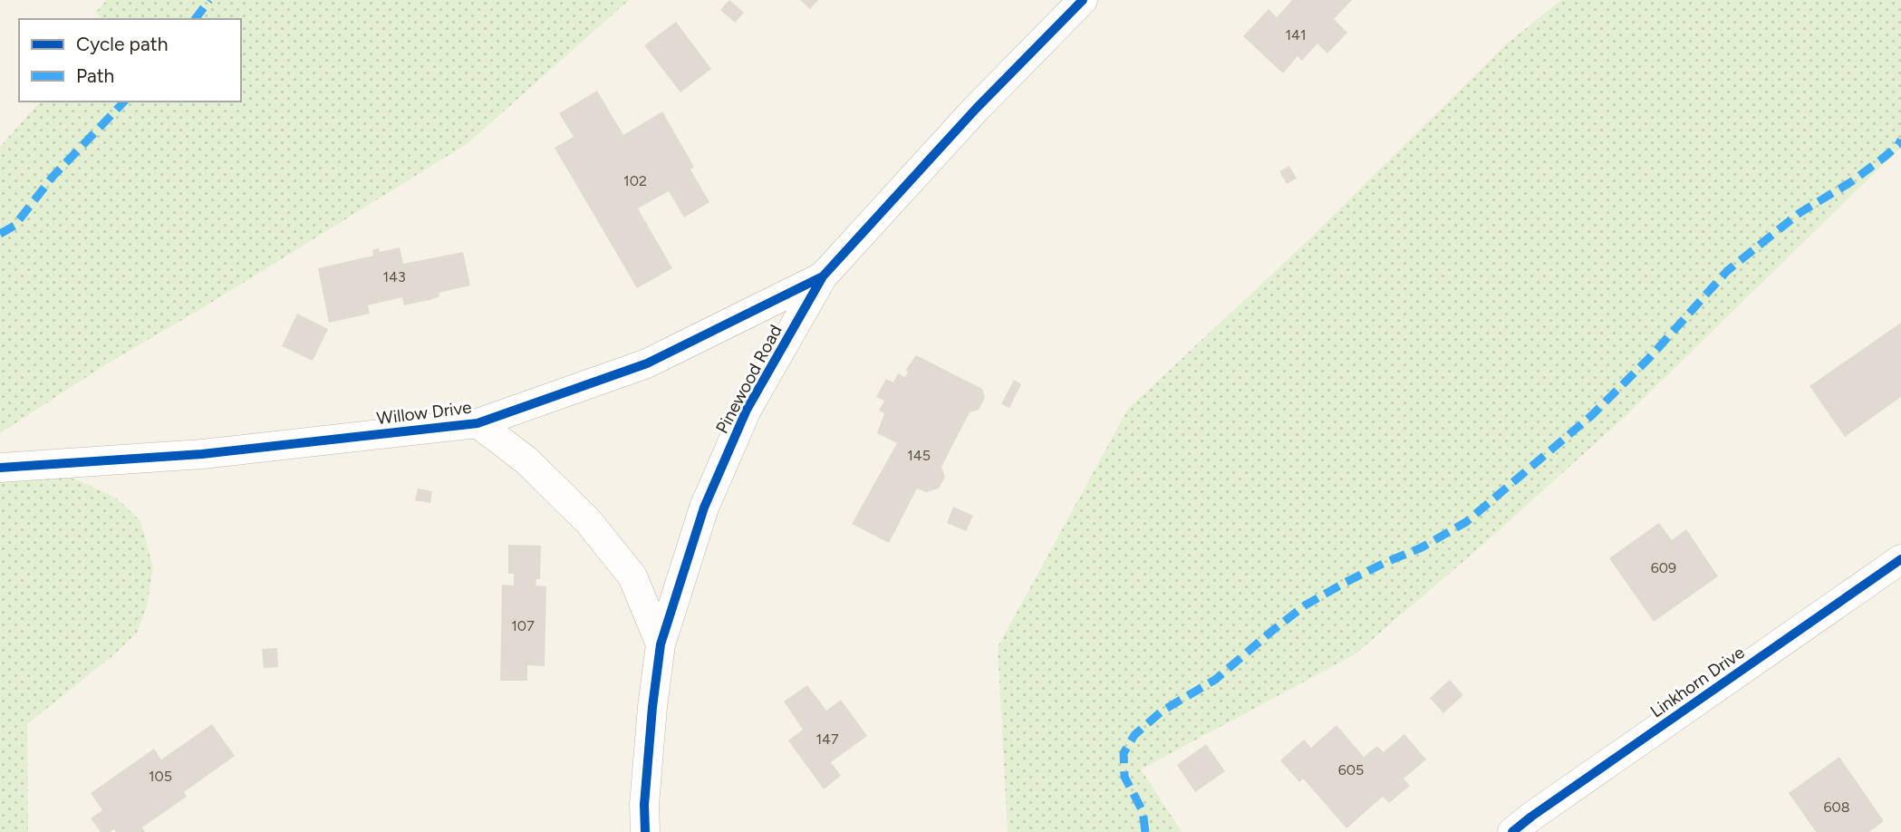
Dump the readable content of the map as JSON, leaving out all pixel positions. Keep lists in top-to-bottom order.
{
  "streets": {
    "street": ["Pinewood Road", "Willow Drive", "Linkhorn Drive"]
  },
  "crossings": [
    ["Pinewood Road", "Willow Drive"]
  ],
  "house_numbers": [
    "141",
    "102",
    "143",
    "145",
    "609",
    "107",
    "147",
    "605",
    "105",
    "608"
  ],
  "legend": ["Cycle path", "Path"]
}
